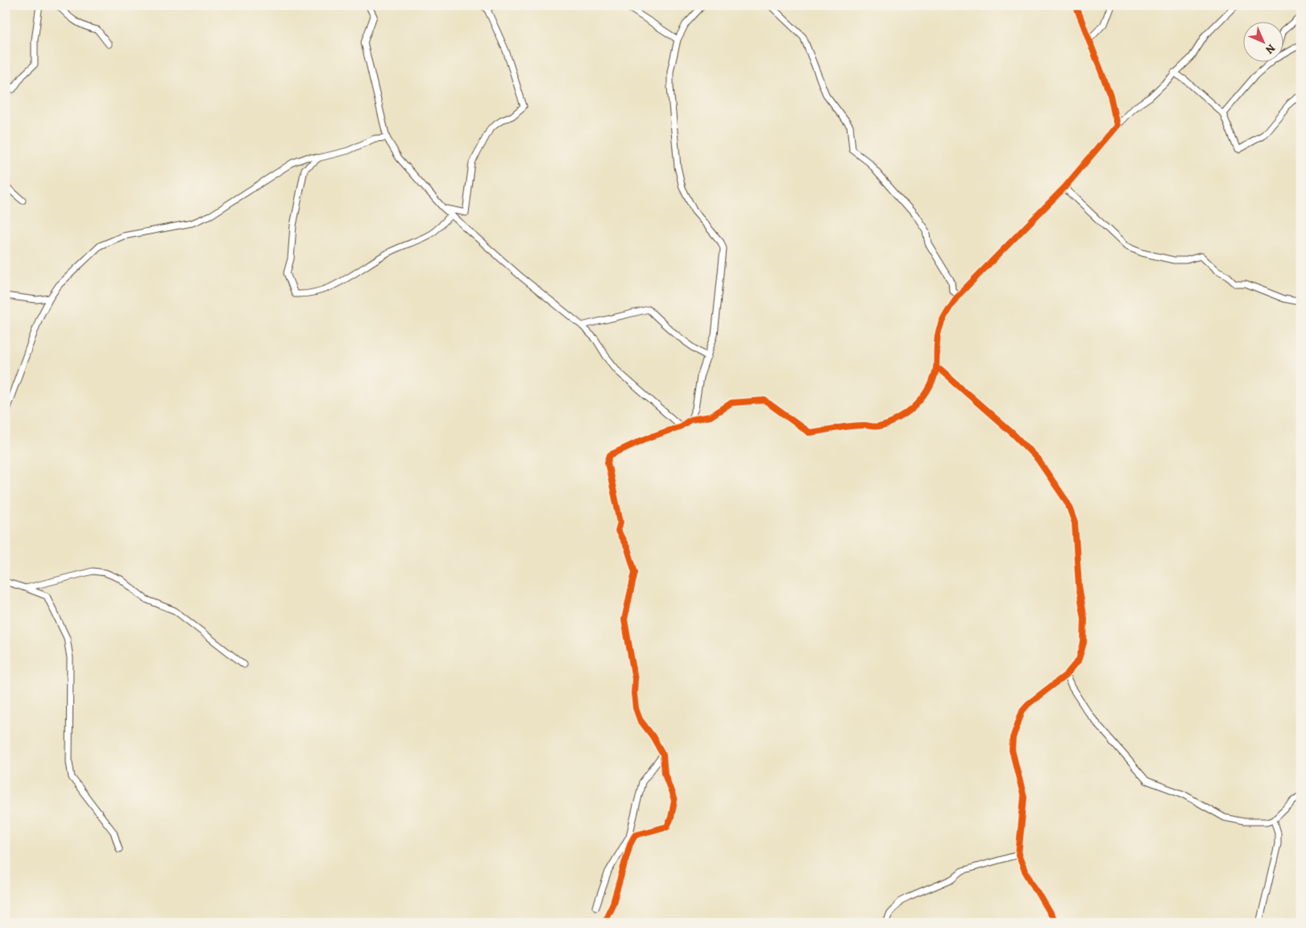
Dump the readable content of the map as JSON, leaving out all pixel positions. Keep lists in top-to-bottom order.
{
  "north": "bottom right"
}
